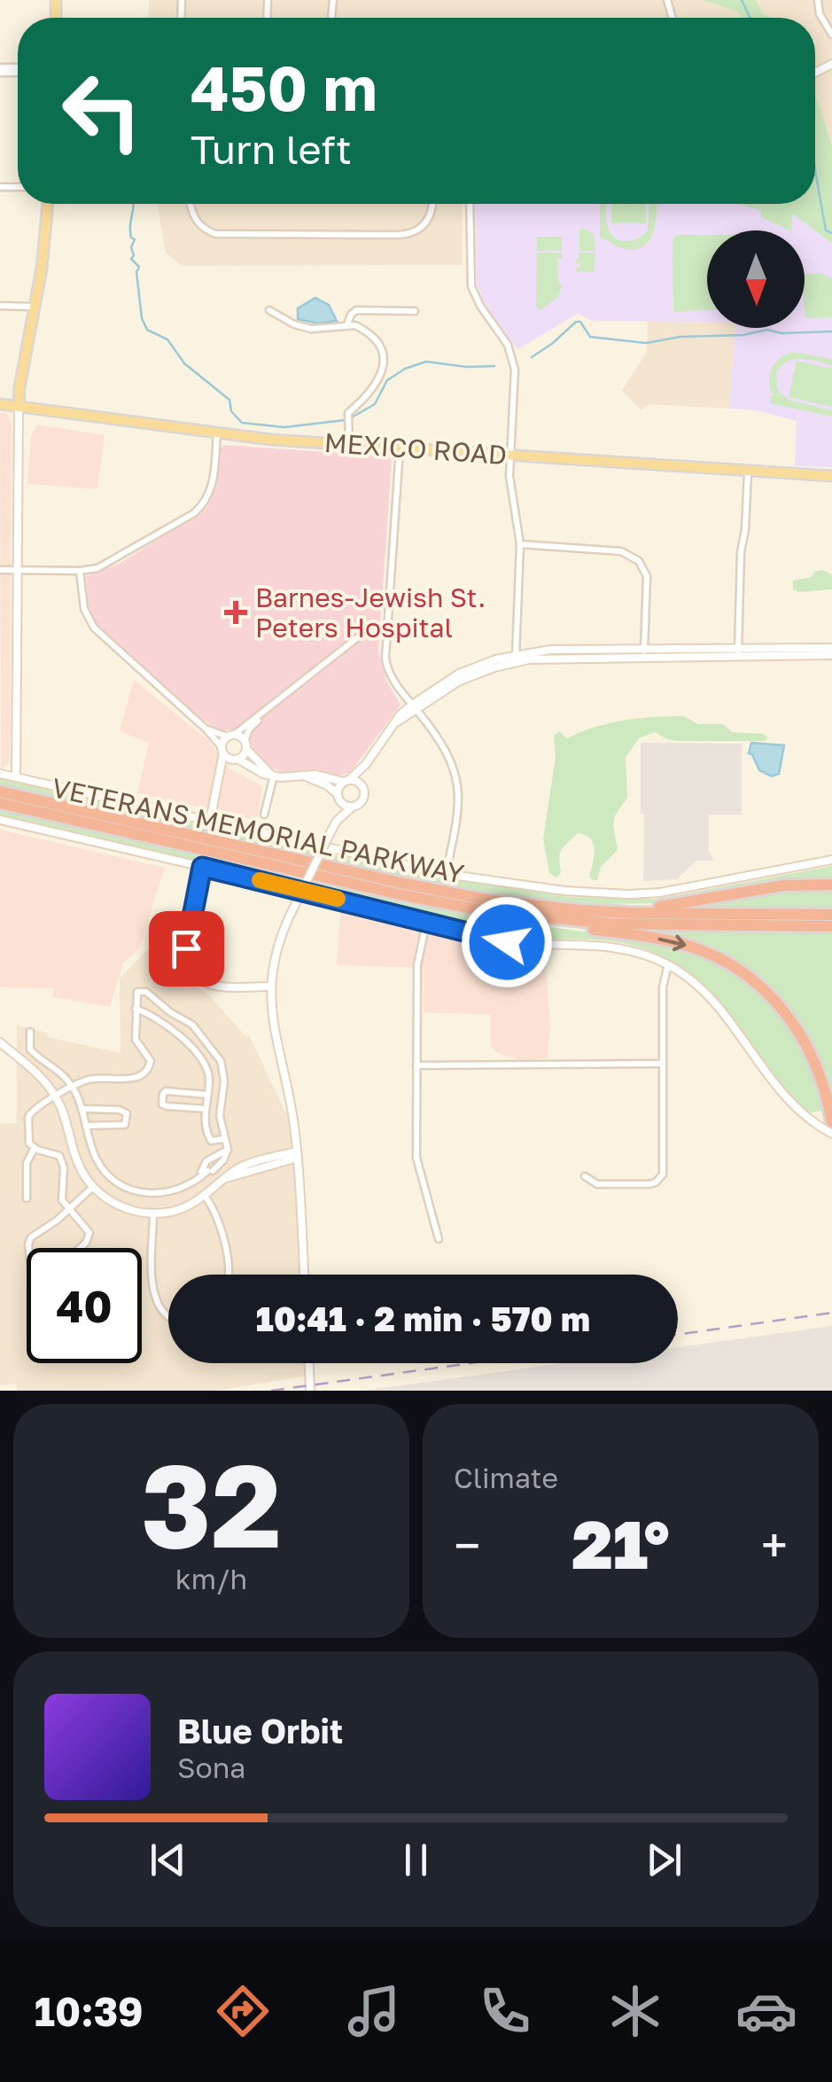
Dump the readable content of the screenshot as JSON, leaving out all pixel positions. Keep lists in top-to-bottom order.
{
  "streets": {
    "main road": ["MEXICO ROAD"],
    "street": ["VETERANS MEMORIAL PARKWAY"]
  },
  "places": {
    "health": ["Barnes-Jewish St. Peters Hospital"]
  },
  "north": "bottom",
  "page": {
    "turn": ["450 m", "Turn left"],
    "limit": "40",
    "trip": "10:41 · 2 min · 570 m",
    "tile": [
      ["32", "km/h"],
      "Climate"
    ],
    "heat": ["−", "21°", "+"],
    "song": ["Blue Orbit", "Sona"],
    "tabs": "10:39"
  }
}
